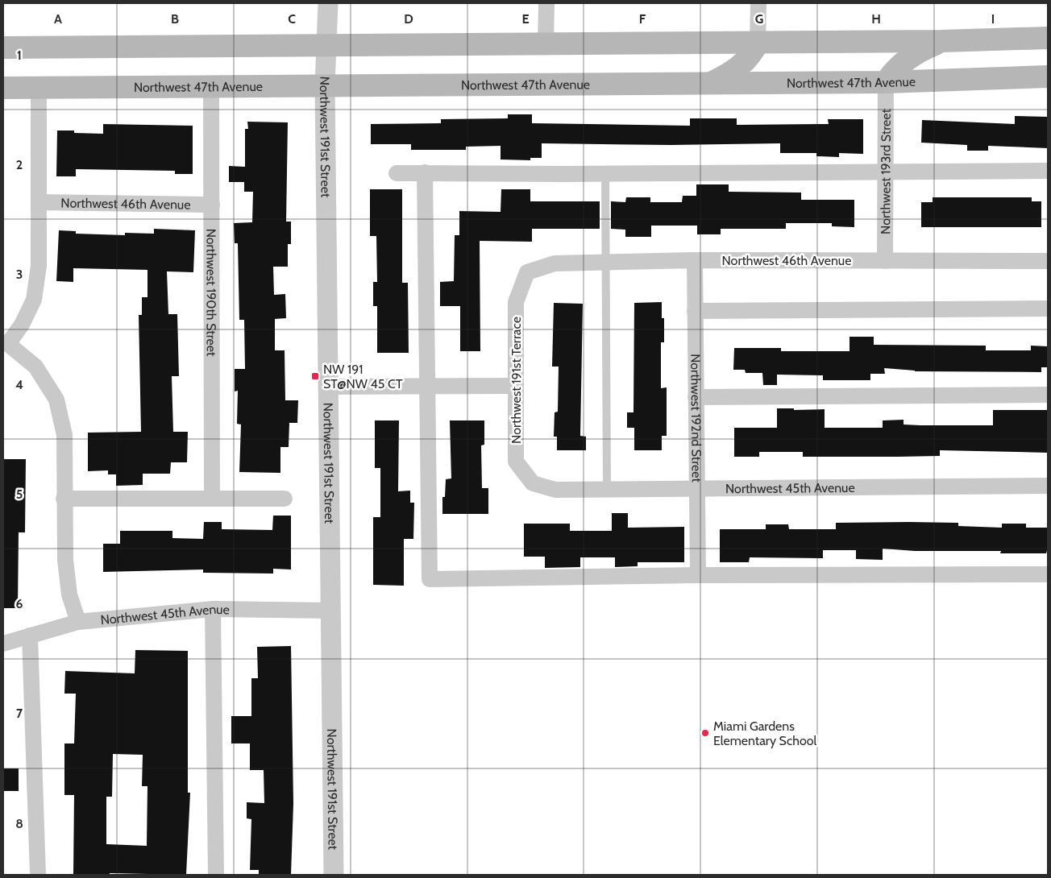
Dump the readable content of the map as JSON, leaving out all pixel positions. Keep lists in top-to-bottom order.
{
  "streets": {
    "main road": ["Northwest 47th Avenue"],
    "street": [
      "Northwest 191st Street",
      "Northwest 193rd Street",
      "Northwest 46th Avenue",
      "Northwest 190th Street",
      "Northwest 191st Terrace",
      "Northwest 192nd Street",
      "Northwest 45th Avenue"
    ]
  },
  "crossings": [
    ["Northwest 47th Avenue", "Northwest 191st Street"],
    ["Northwest 47th Avenue", "Northwest 193rd Street"],
    ["Northwest 47th Avenue", "Northwest 190th Street"],
    ["Northwest 191st Street", "Northwest 45th Avenue"],
    ["Northwest 193rd Street", "Northwest 46th Avenue"],
    ["Northwest 46th Avenue", "Northwest 190th Street"],
    ["Northwest 46th Avenue", "Northwest 191st Terrace"],
    ["Northwest 46th Avenue", "Northwest 192nd Street"],
    ["Northwest 191st Terrace", "Northwest 45th Avenue"],
    ["Northwest 192nd Street", "Northwest 45th Avenue"]
  ],
  "places": {
    "transit": ["NW 191 ST@NW 45 CT"],
    "other": ["Miami Gardens Elementary School"]
  },
  "grid": {
    "columns": [
      "A",
      "B",
      "C",
      "D",
      "E",
      "F",
      "G",
      "H",
      "I"
    ],
    "rows": [
      "1",
      "2",
      "3",
      "4",
      "5",
      "6",
      "7",
      "8"
    ]
  }
}
